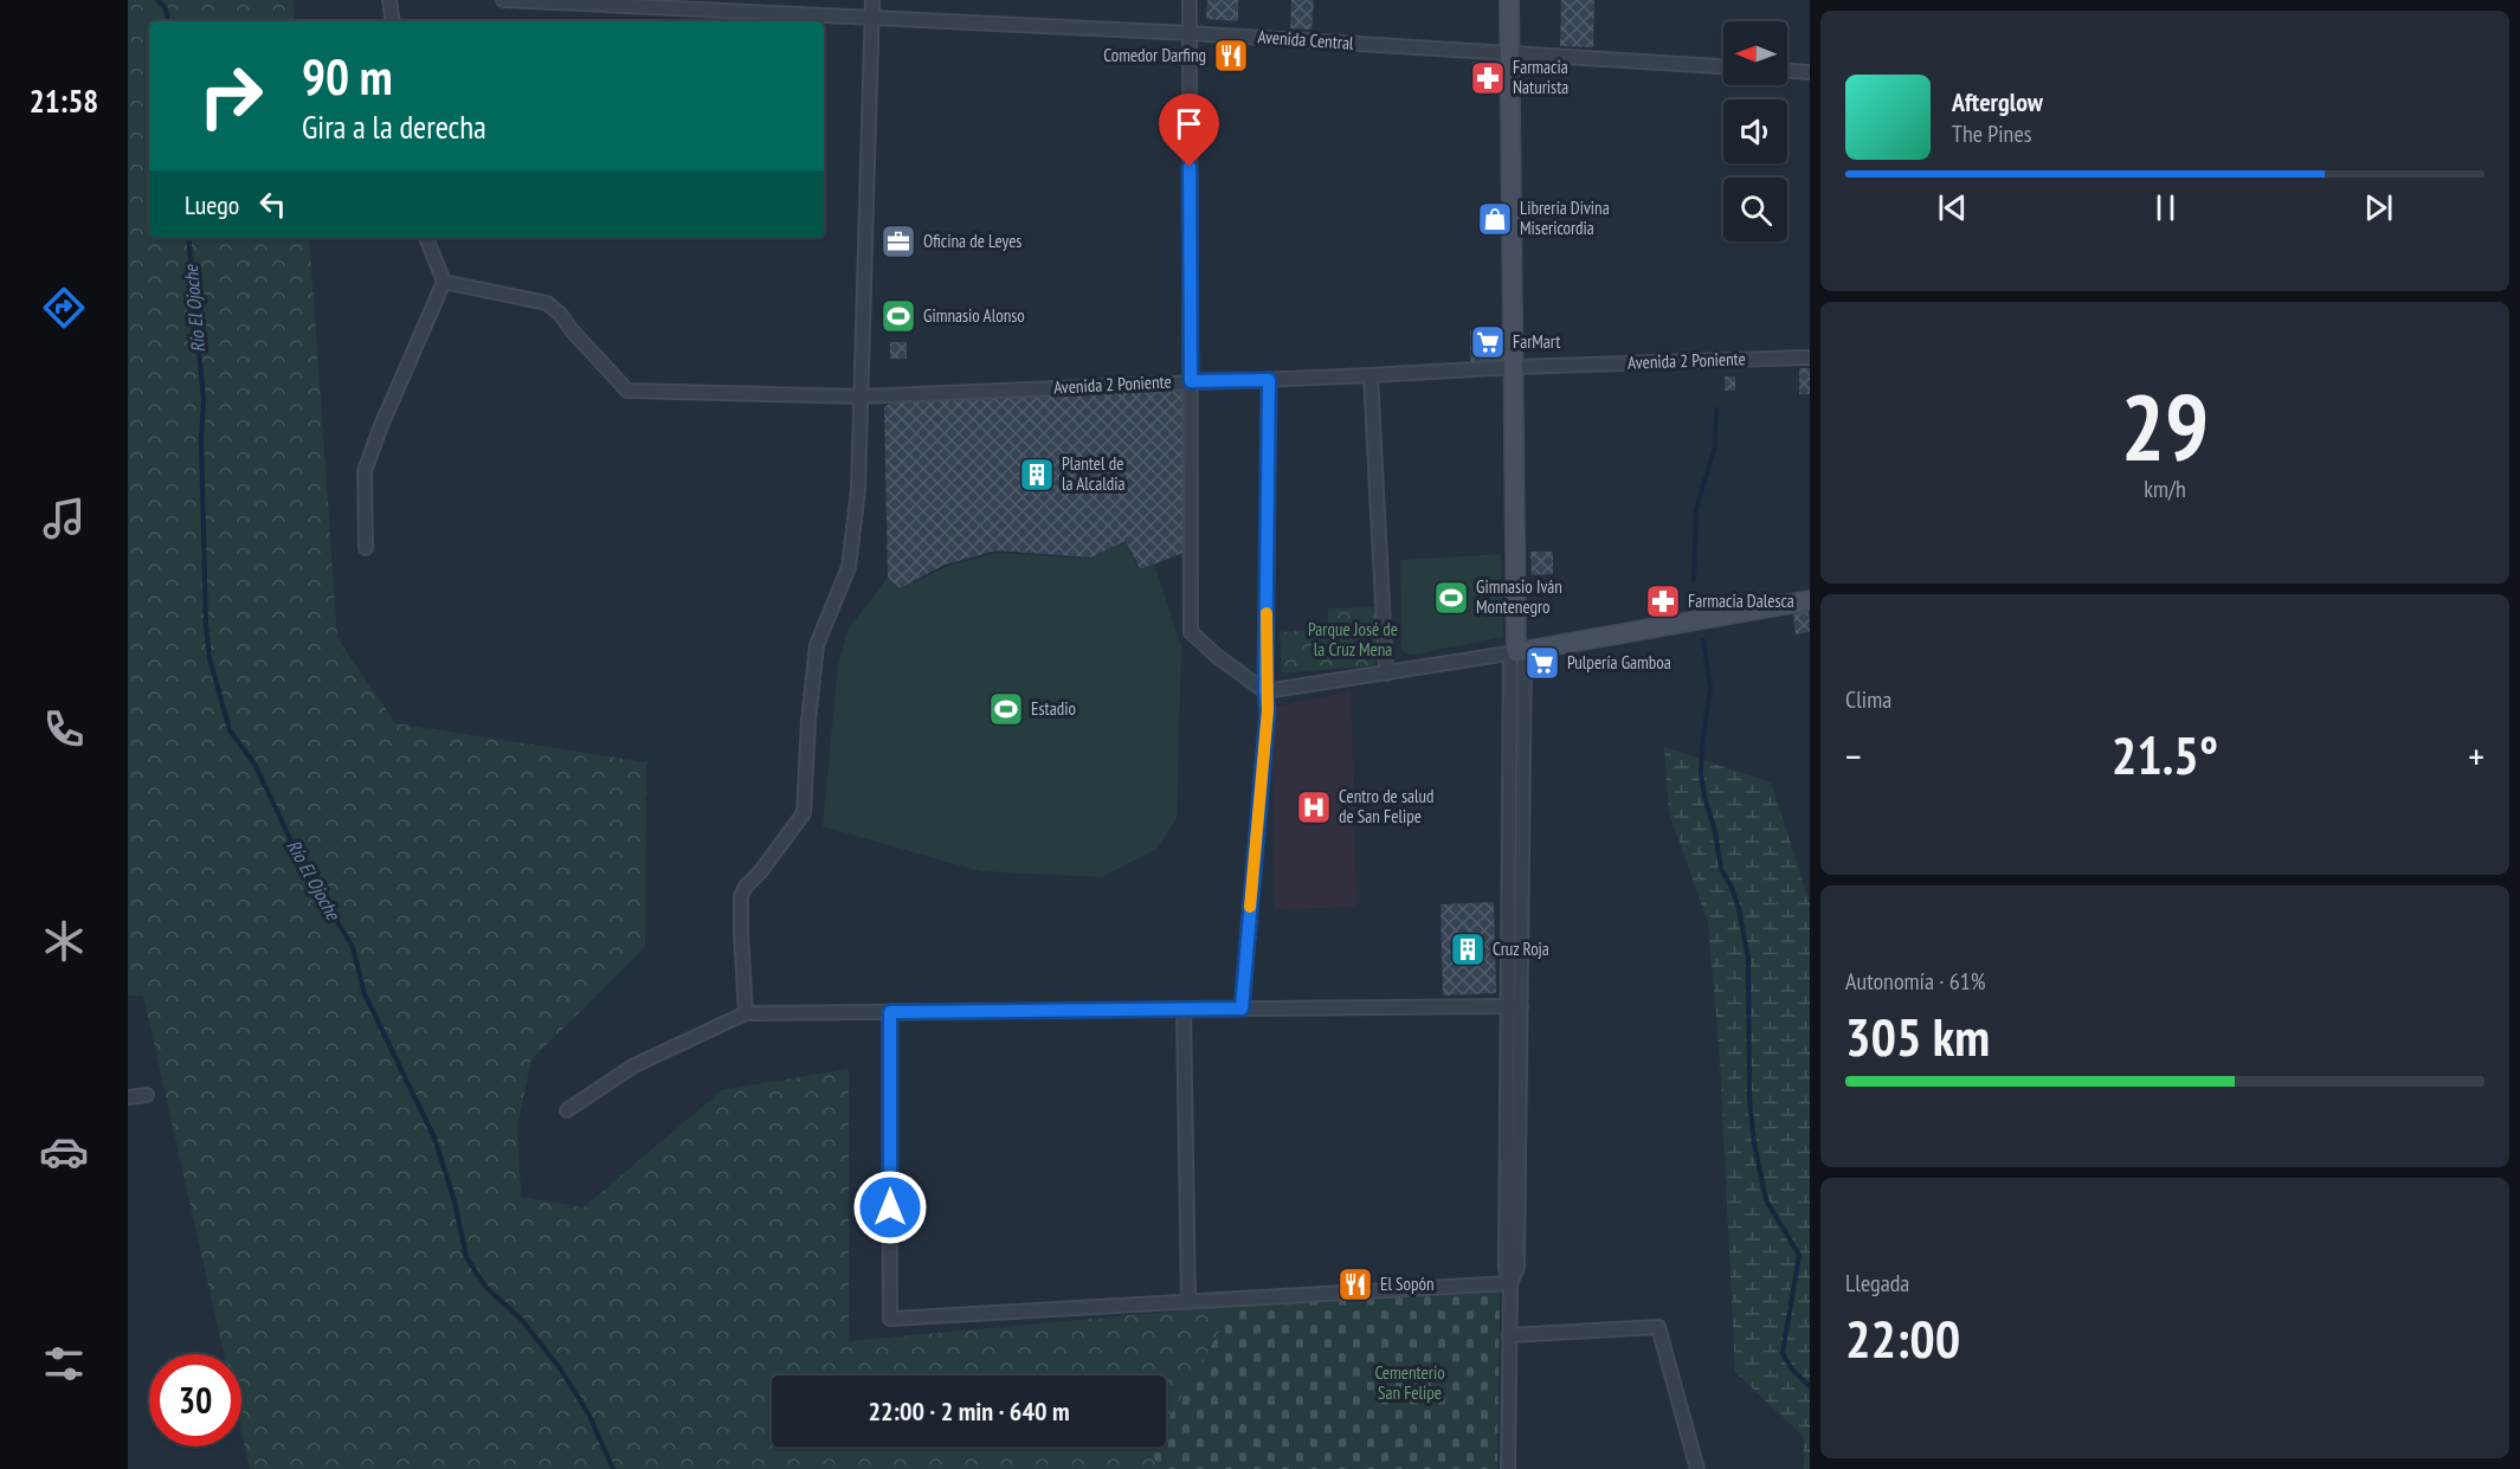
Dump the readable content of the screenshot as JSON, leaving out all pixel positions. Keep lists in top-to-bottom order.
{
  "streets": {
    "street": ["Avenida Central", "Avenida 2 Poniente"]
  },
  "water": ["Río El Ojoche"],
  "parks": ["Parque José de la Cruz Mena", "Cementerio San Felipe"],
  "places": {
    "restaurant": ["Comedor Darfing", "El Sopón"],
    "pharmacy": ["Farmacia Naturista", "Farmacia Dalesca"],
    "shop": ["Librería Divina Misericordia"],
    "office": ["Oficina de Leyes"],
    "sports": ["Gimnasio Alonso", "Gimnasio Iván Montenegro", "Estadio"],
    "supermarket": ["FarMart", "Pulpería Gamboa"],
    "building": ["Plantel de la Alcaldia", "Cruz Roja"],
    "hospital": ["Centro de salud de San Felipe"]
  },
  "north": "left",
  "page": {
    "tabs": "21:58",
    "turn": ["90 m", "Gira a la derecha"],
    "song": ["Afterglow", "The Pines"],
    "then": "Luego",
    "tile": [
      ["29", "km/h"],
      "Clima",
      ["Autonomía · 61%", "305 km"],
      ["Llegada", "22:00"]
    ],
    "heat": ["−", "21.5°", "+"],
    "limit": "30",
    "trip": "22:00 · 2 min · 640 m"
  }
}
